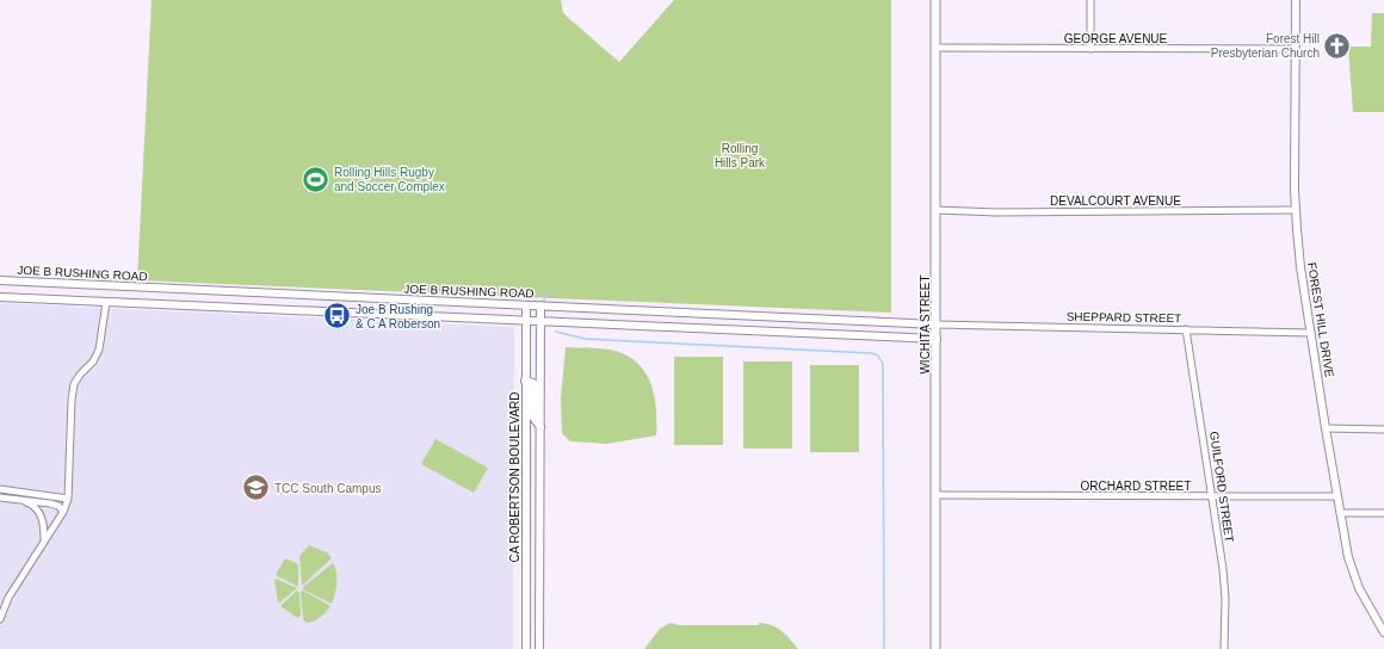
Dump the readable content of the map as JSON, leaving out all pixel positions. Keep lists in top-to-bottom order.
{
  "streets": {
    "main road": ["WICHITA STREET"],
    "street": [
      "GEORGE AVENUE",
      "DEVALCOURT AVENUE",
      "JOE B RUSHING ROAD",
      "SHEPPARD STREET",
      "FOREST HILL DRIVE",
      "CA ROBERTSON BOULEVARD",
      "ORCHARD STREET",
      "GUILFORD STREET"
    ]
  },
  "crossings": [
    ["GEORGE AVENUE", "FOREST HILL DRIVE"],
    ["GEORGE AVENUE", "WICHITA STREET"],
    ["DEVALCOURT AVENUE", "FOREST HILL DRIVE"],
    ["DEVALCOURT AVENUE", "WICHITA STREET"],
    ["JOE B RUSHING ROAD", "SHEPPARD STREET"],
    ["JOE B RUSHING ROAD", "WICHITA STREET"],
    ["JOE B RUSHING ROAD", "CA ROBERTSON BOULEVARD"],
    ["SHEPPARD STREET", "FOREST HILL DRIVE"],
    ["SHEPPARD STREET", "WICHITA STREET"],
    ["SHEPPARD STREET", "GUILFORD STREET"],
    ["FOREST HILL DRIVE", "ORCHARD STREET"],
    ["WICHITA STREET", "ORCHARD STREET"],
    ["ORCHARD STREET", "GUILFORD STREET"]
  ],
  "parks": ["Rolling Hills Park"],
  "places": {
    "church": ["Forest Hill Presbyterian Church"],
    "sports": ["Rolling Hills Rugby and Soccer Complex"],
    "bus stop": ["Joe B Rushing & C A Roberson"],
    "school or university": ["TCC South Campus"]
  }
}
